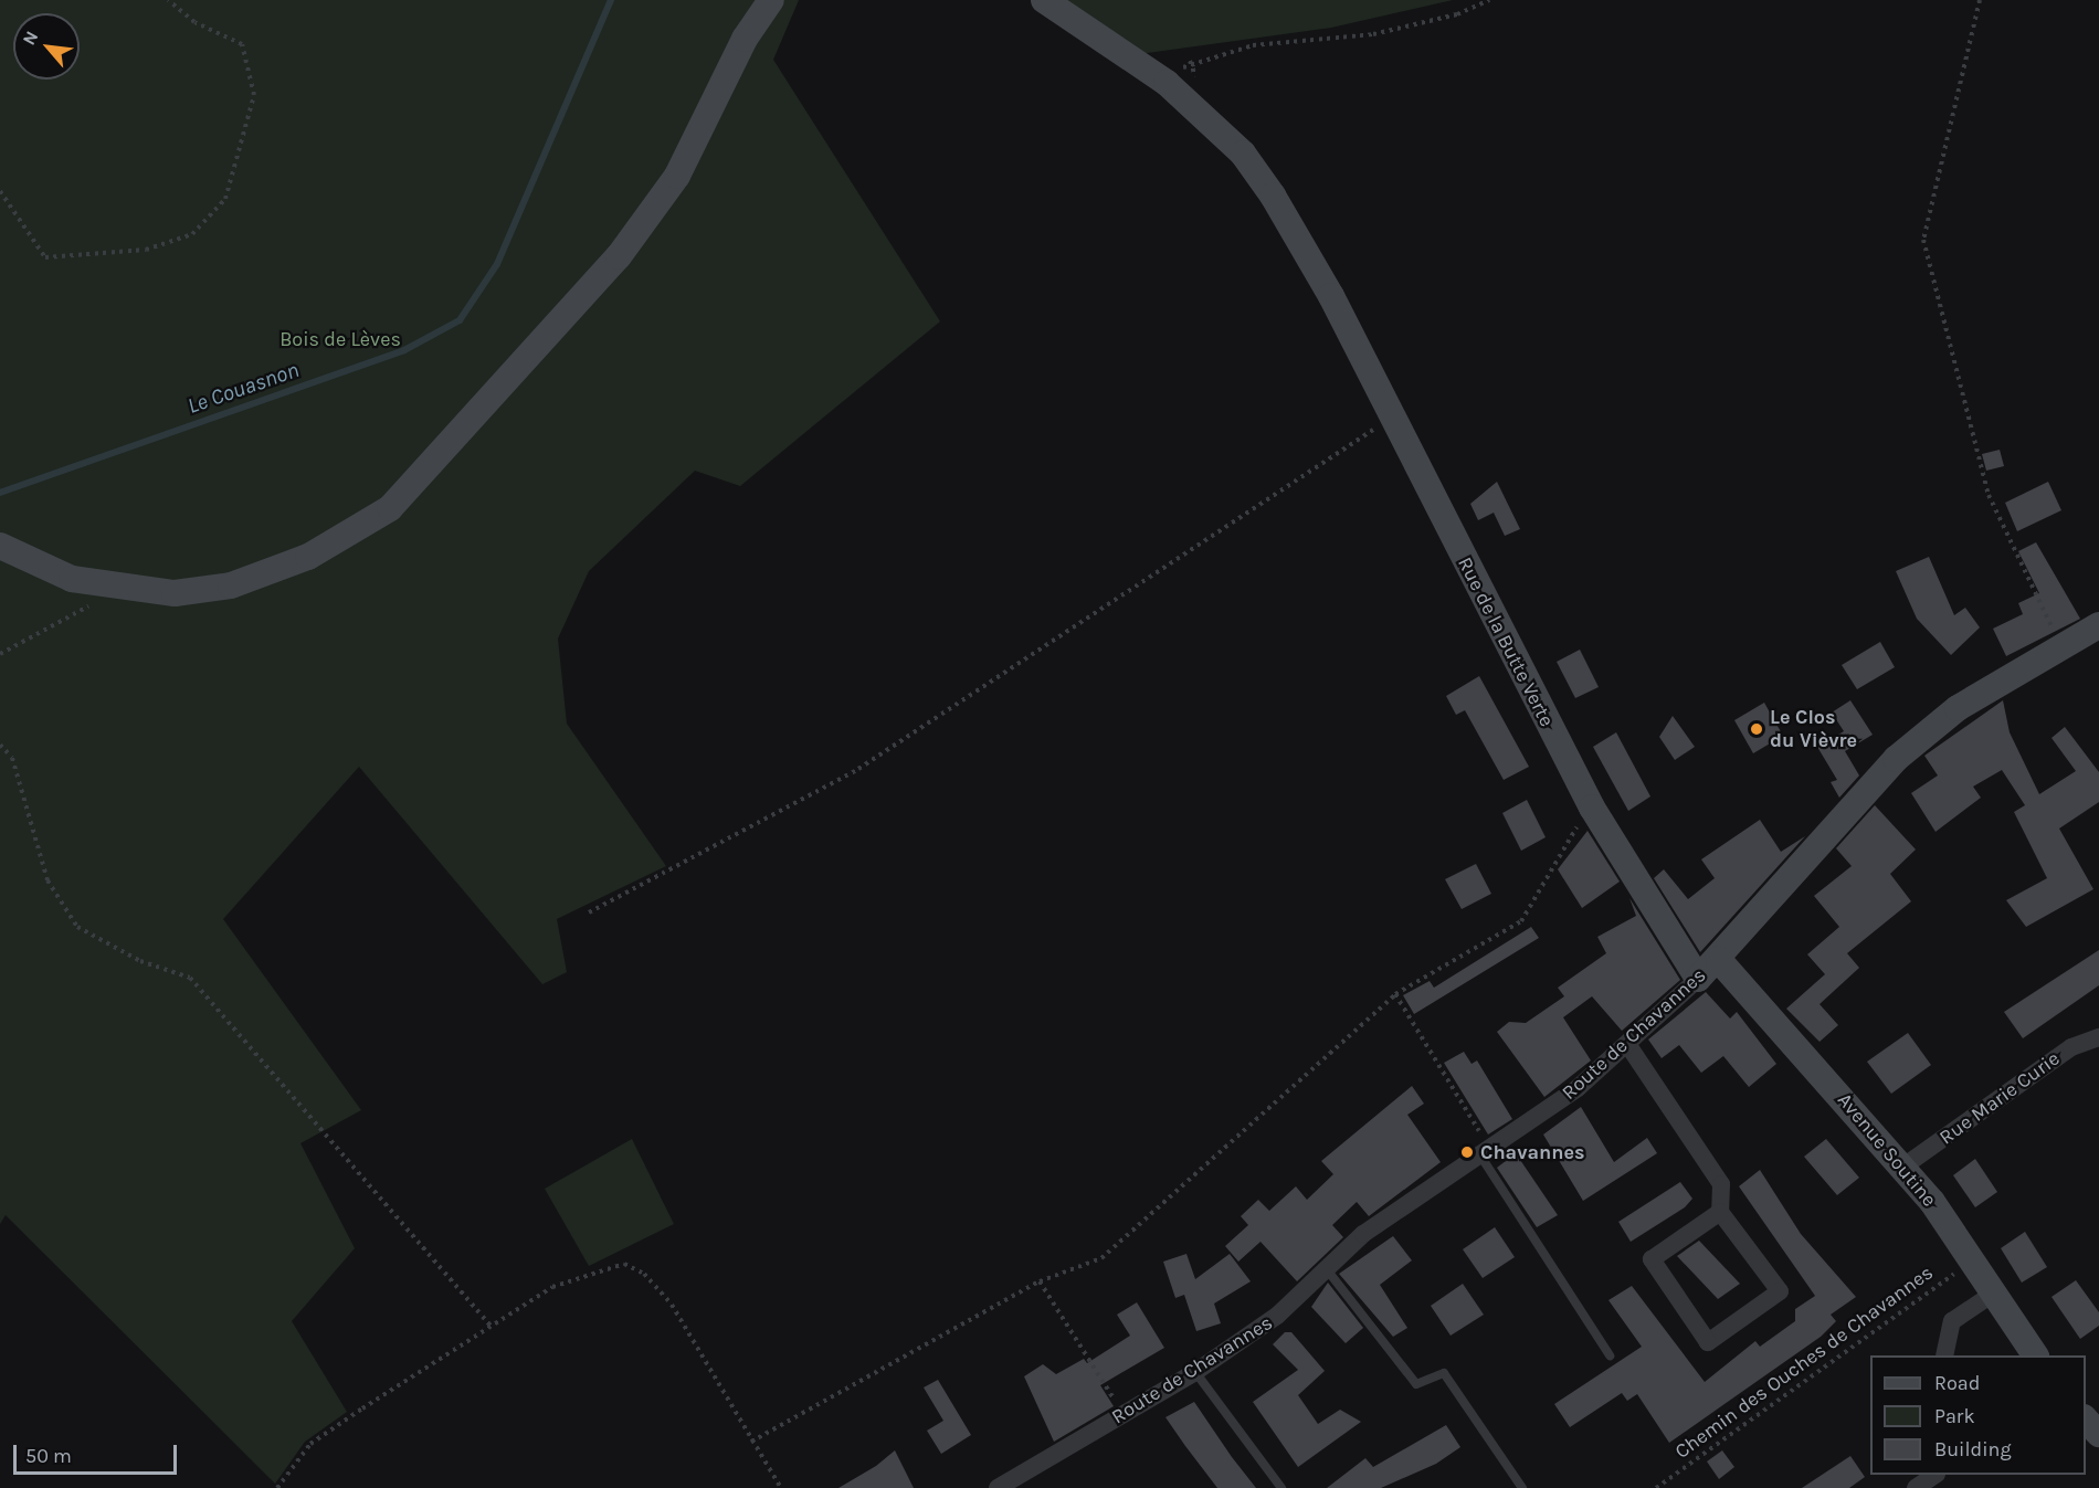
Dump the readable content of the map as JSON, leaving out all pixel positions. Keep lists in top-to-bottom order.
{
  "streets": {
    "street": [
      "Rue de la Butte Verte",
      "Route de Chavannes",
      "Rue Marie Curie",
      "Avenue Soutine"
    ],
    "path": ["Chemin des Ouches de Chavannes"]
  },
  "crossings": [
    ["Rue de la Butte Verte", "Route de Chavannes"],
    ["Route de Chavannes", "Avenue Soutine"],
    ["Rue Marie Curie", "Avenue Soutine"],
    ["Avenue Soutine", "Chemin des Ouches de Chavannes"]
  ],
  "water": ["Le Couasnon"],
  "parks": ["Bois de Lèves"],
  "places": ["Le Clos du Vièvre", "Chavannes"],
  "legend": ["Road", "Park", "Building"],
  "scale_bar": "50 m",
  "north": "top left"
}
